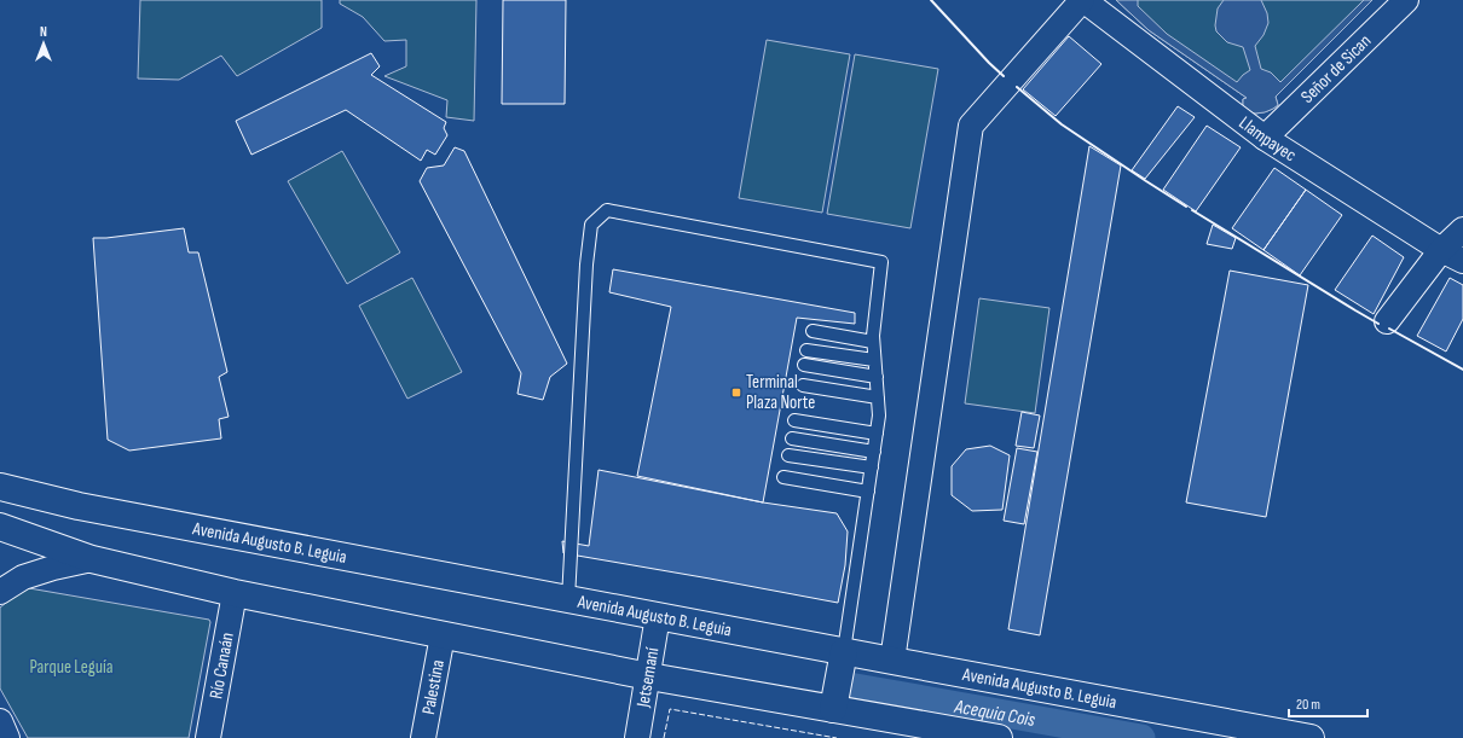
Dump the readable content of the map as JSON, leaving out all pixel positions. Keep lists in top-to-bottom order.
{
  "streets": {
    "main road": ["Avenida Augusto B. Leguia"],
    "street": [
      "Señor de Sican",
      "Llampayec",
      "Río Canaán",
      "Jetsemaní",
      "Palestina"
    ]
  },
  "crossings": [
    ["Señor de Sican", "Llampayec"],
    ["Avenida Augusto B. Leguia", "Jetsemaní"]
  ],
  "water": ["Acequia Cois"],
  "parks": ["Parque Leguía"],
  "places": {
    "transit": ["Terminal Plaza Norte"]
  },
  "scale_bar": "20 m",
  "north": "top"
}
